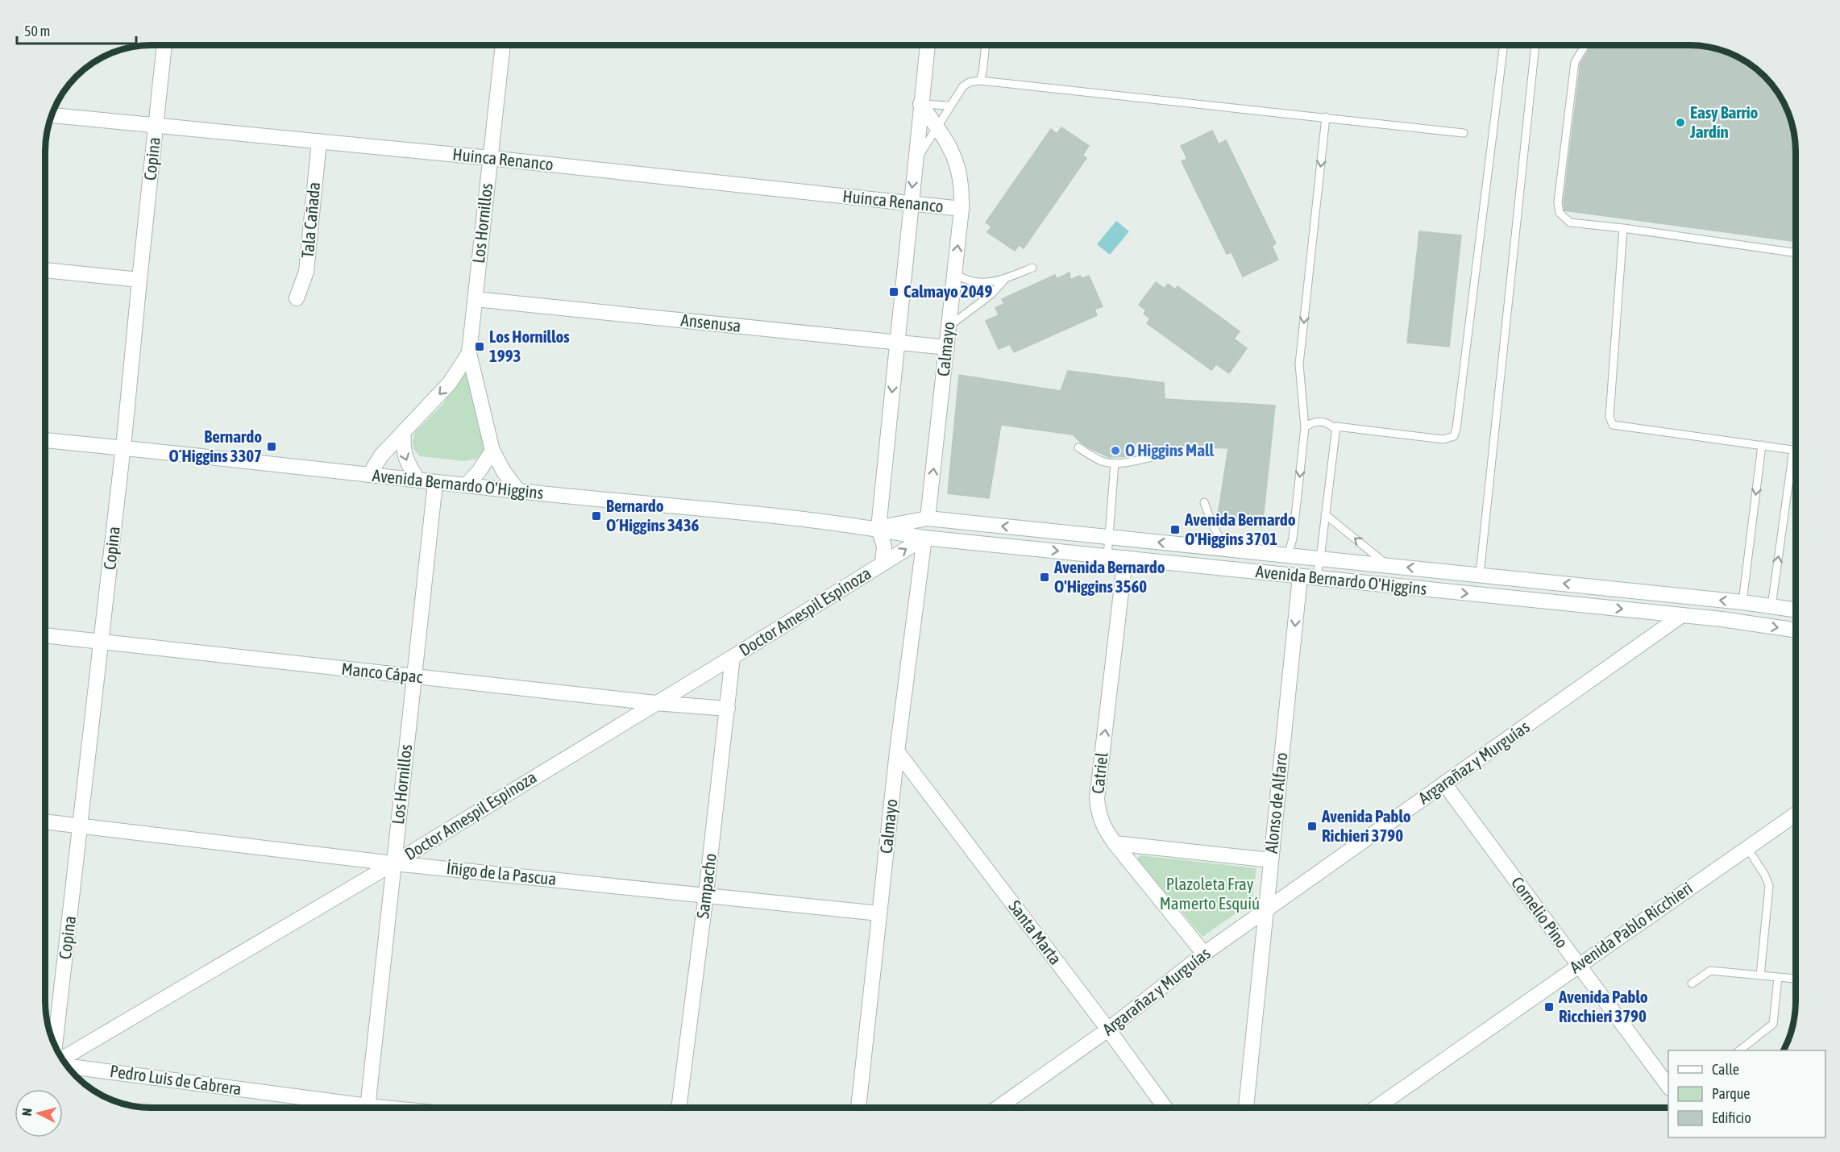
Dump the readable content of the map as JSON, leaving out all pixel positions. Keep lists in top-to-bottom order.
{
  "streets": {
    "street": [
      "Copina",
      "Huinca Renanco",
      "Tala Cañada",
      "Los Hornillos",
      "Ansenusa",
      "Calmayo",
      "Avenida Bernardo O'Higgins",
      "Doctor Amespil Espinoza",
      "Manco Cápac",
      "Argarañaz y Murguías",
      "Catriel",
      "Alonso de Alfaro",
      "Íñigo de la Pascua",
      "Sampacho",
      "Cornelio Pino",
      "Avenida Pablo Ricchieri",
      "Santa Marta",
      "Pedro Luis de Cabrera"
    ]
  },
  "crossings": [
    ["Copina", "Huinca Renanco"],
    ["Copina", "Avenida Bernardo O'Higgins"],
    ["Copina", "Manco Cápac"],
    ["Copina", "Íñigo de la Pascua"],
    ["Huinca Renanco", "Tala Cañada"],
    ["Huinca Renanco", "Los Hornillos"],
    ["Huinca Renanco", "Calmayo"],
    ["Los Hornillos", "Ansenusa"],
    ["Los Hornillos", "Avenida Bernardo O'Higgins"],
    ["Los Hornillos", "Doctor Amespil Espinoza"],
    ["Los Hornillos", "Manco Cápac"],
    ["Los Hornillos", "Íñigo de la Pascua"],
    ["Ansenusa", "Calmayo"],
    ["Calmayo", "Avenida Bernardo O'Higgins"],
    ["Calmayo", "Doctor Amespil Espinoza"],
    ["Calmayo", "Íñigo de la Pascua"],
    ["Calmayo", "Santa Marta"],
    ["Avenida Bernardo O'Higgins", "Doctor Amespil Espinoza"],
    ["Avenida Bernardo O'Higgins", "Argarañaz y Murguías"],
    ["Avenida Bernardo O'Higgins", "Catriel"],
    ["Avenida Bernardo O'Higgins", "Alonso de Alfaro"],
    ["Doctor Amespil Espinoza", "Manco Cápac"],
    ["Doctor Amespil Espinoza", "Íñigo de la Pascua"],
    ["Doctor Amespil Espinoza", "Sampacho"],
    ["Manco Cápac", "Sampacho"],
    ["Argarañaz y Murguías", "Catriel"],
    ["Argarañaz y Murguías", "Alonso de Alfaro"],
    ["Argarañaz y Murguías", "Cornelio Pino"],
    ["Argarañaz y Murguías", "Santa Marta"],
    ["Íñigo de la Pascua", "Sampacho"],
    ["Cornelio Pino", "Avenida Pablo Ricchieri"]
  ],
  "one_way": ["Catriel", "Alonso de Alfaro"],
  "parks": ["Plazoleta Fray Mamerto Esquiú"],
  "places": {
    "other": ["Easy Barrio Jardín", "O Higgins Mall"],
    "transit": [
      "Calmayo 2049",
      "Los Hornillos 1993",
      "Bernardo O´Higgins 3307",
      "Bernardo O´Higgins 3436",
      "Avenida Bernardo O'Higgins 3701",
      "Avenida Bernardo O'Higgins 3560",
      "Avenida Pablo Richieri 3790",
      "Avenida Pablo Ricchieri 3790"
    ]
  },
  "legend": ["Calle", "Parque", "Edificio"],
  "scale_bar": "50 m",
  "north": "left"
}
